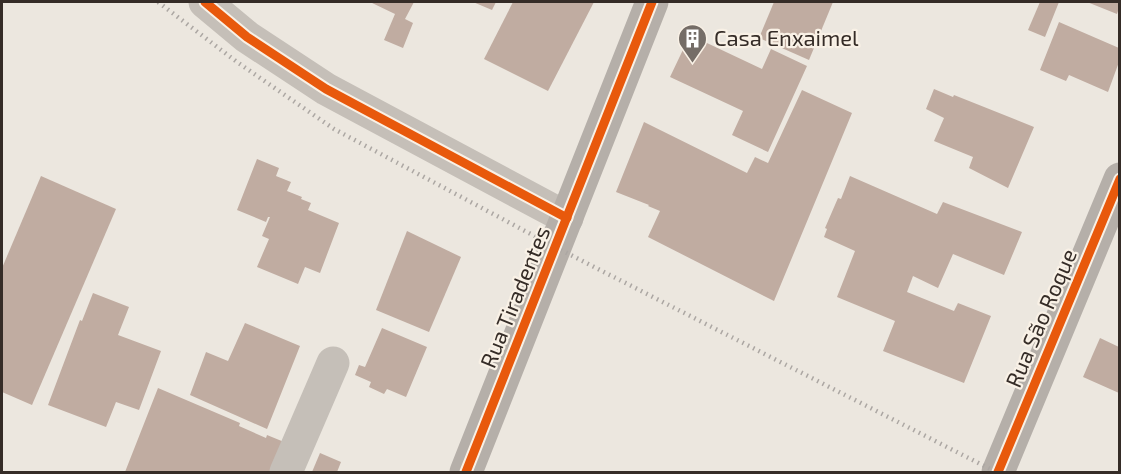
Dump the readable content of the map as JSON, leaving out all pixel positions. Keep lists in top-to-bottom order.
{
  "streets": {
    "street": ["Rua Tiradentes", "Rua São Roque"]
  },
  "places": {
    "building": ["Casa Enxaimel"]
  }
}
